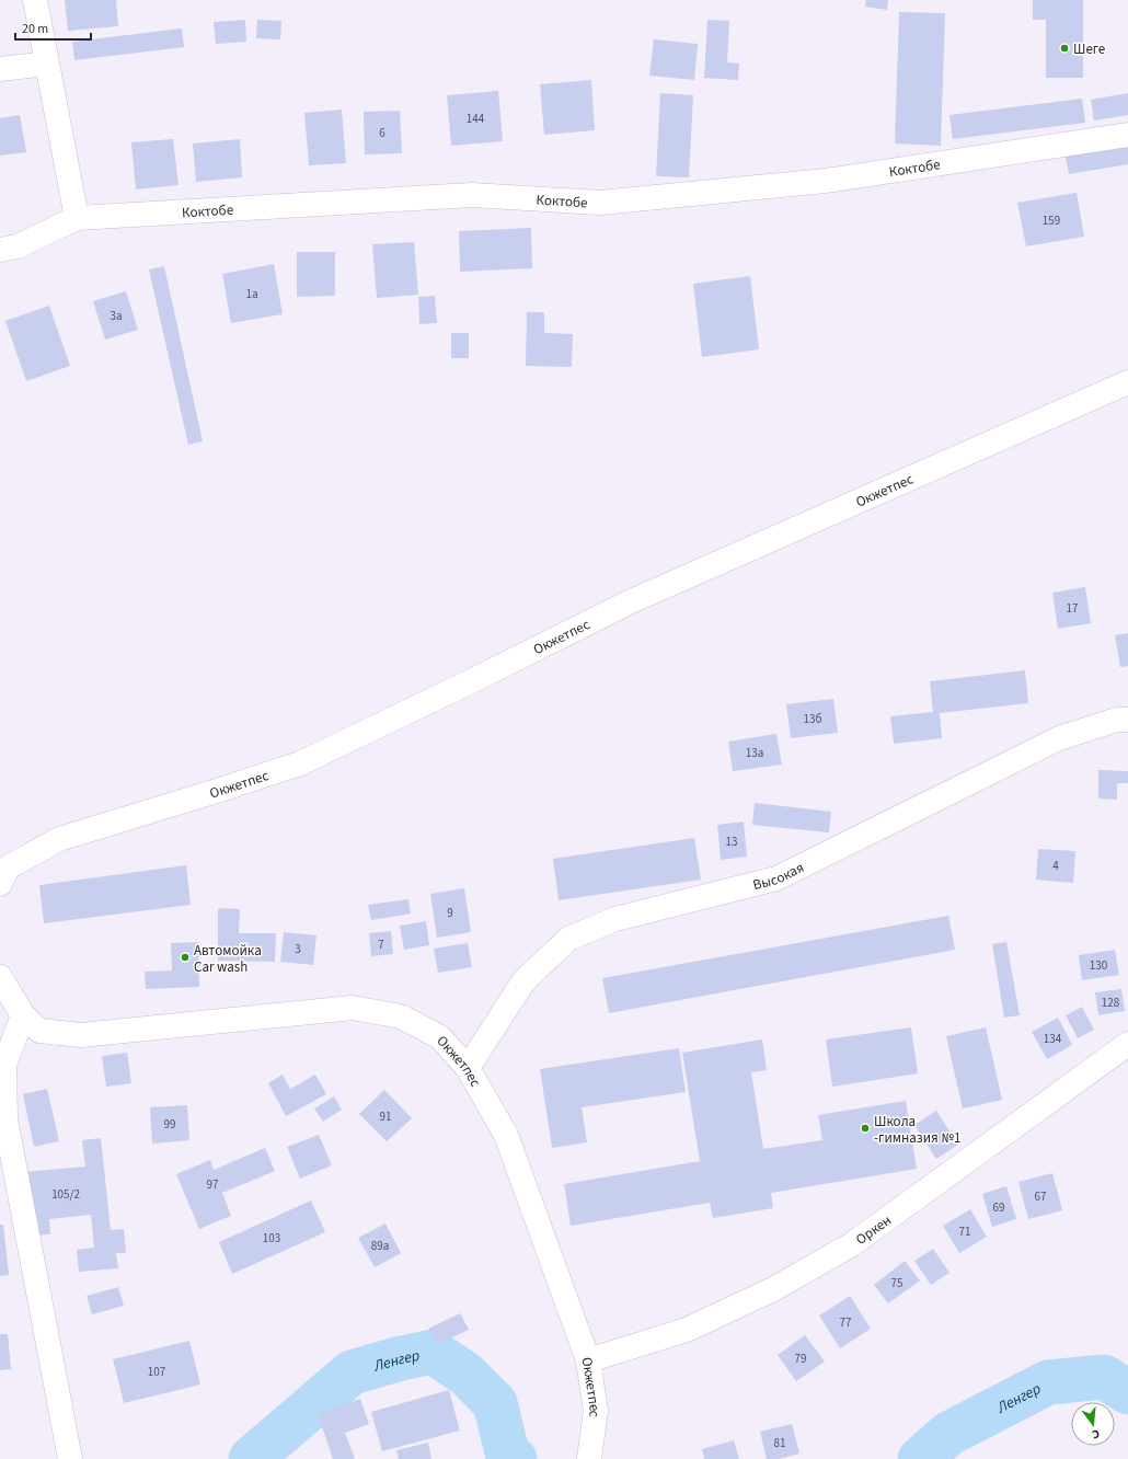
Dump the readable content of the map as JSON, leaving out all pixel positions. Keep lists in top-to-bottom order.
{
  "streets": {
    "street": [
      "Коктобе",
      "Окжетпес",
      "Высокая",
      "Оркен"
    ]
  },
  "crossings": [
    ["Окжетпес", "Высокая"],
    ["Окжетпес", "Оркен"]
  ],
  "water": ["Ленгер"],
  "places": ["Шеге", "Автомойка Car wash", "Школа -гимназия №1"],
  "house_numbers": [
    "144",
    "6",
    "159",
    "1а",
    "3а",
    "17",
    "13б",
    "13а",
    "13",
    "4",
    "9",
    "7",
    "3",
    "130",
    "128",
    "134",
    "91",
    "99",
    "97",
    "105/2",
    "67",
    "69",
    "71",
    "103",
    "89а",
    "75",
    "77",
    "79",
    "107",
    "81"
  ],
  "scale_bar": "20 m",
  "north": "bottom"
}
